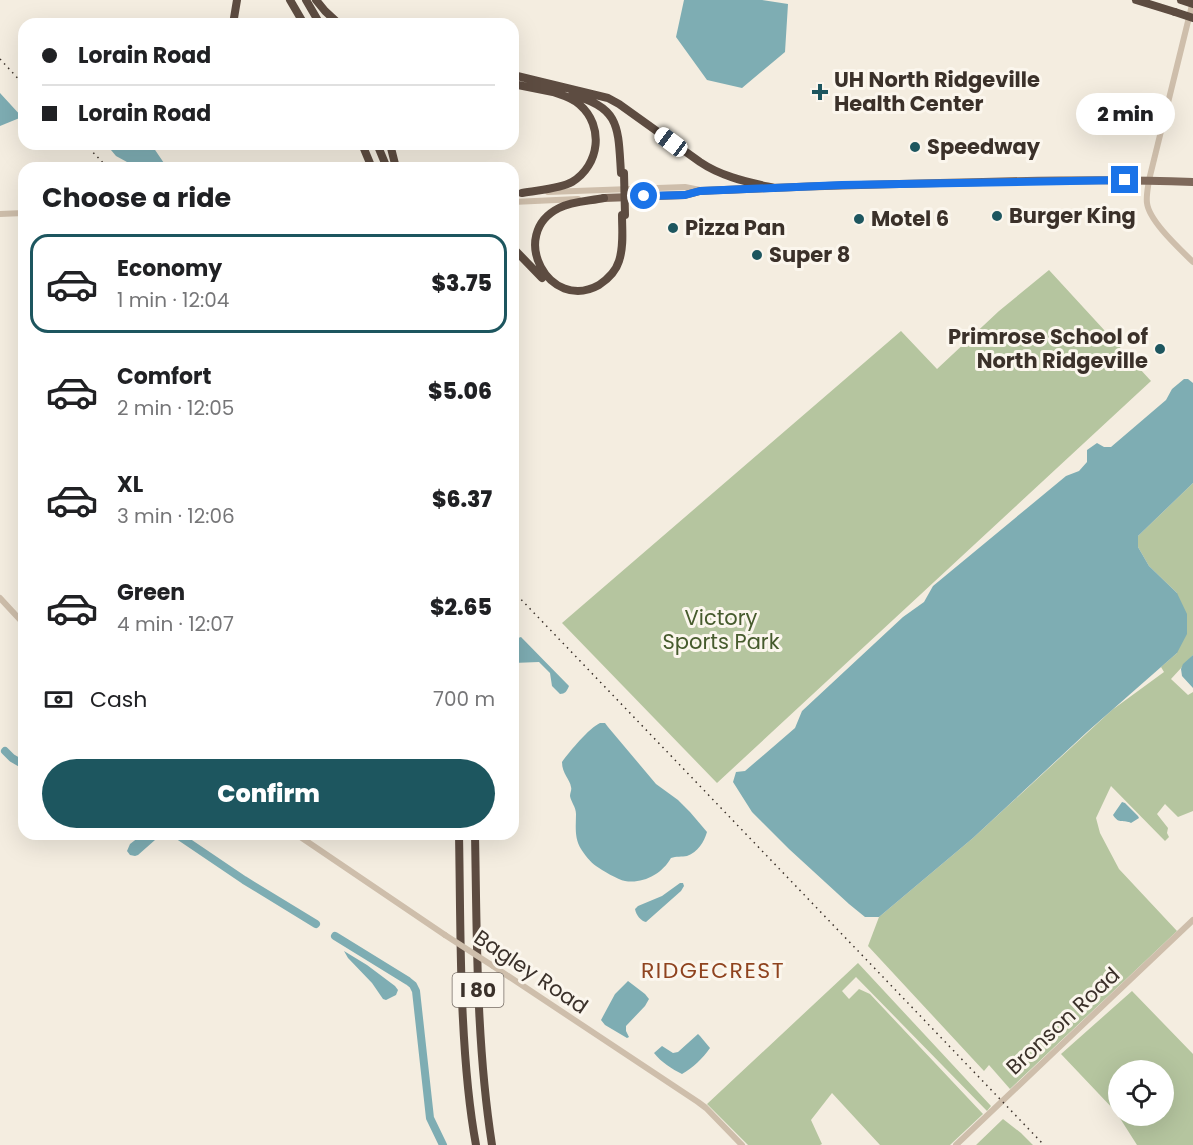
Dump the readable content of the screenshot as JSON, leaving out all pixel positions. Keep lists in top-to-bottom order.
{
  "streets": {
    "highway": ["I 80"],
    "street": ["Bagley Road", "Bronson Road"]
  },
  "districts": ["RIDGECREST"],
  "parks": ["Victory Sports Park"],
  "places": {
    "health": ["UH North Ridgeville Health Center"],
    "other": [
      "Speedway",
      "Burger King",
      "Motel 6",
      "Pizza Pan",
      "Super 8",
      "Primrose School of North Ridgeville"
    ]
  },
  "page": {
    "banner": ["Lorain Road", "Lorain Road"],
    "bubble": "2 min",
    "heading": "Choose a ride",
    "list": [
      {
        "name": "Economy",
        "note": "1 min · 12:04",
        "value": "$3.75"
      },
      {
        "name": "Comfort",
        "note": "2 min · 12:05",
        "value": "$5.06"
      },
      {
        "name": "XL",
        "note": "3 min · 12:06",
        "value": "$6.37"
      },
      {
        "name": "Green",
        "note": "4 min · 12:07",
        "value": "$2.65"
      }
    ],
    "pay": ["Cash", "700 m"],
    "buttons": "Confirm"
  }
}
